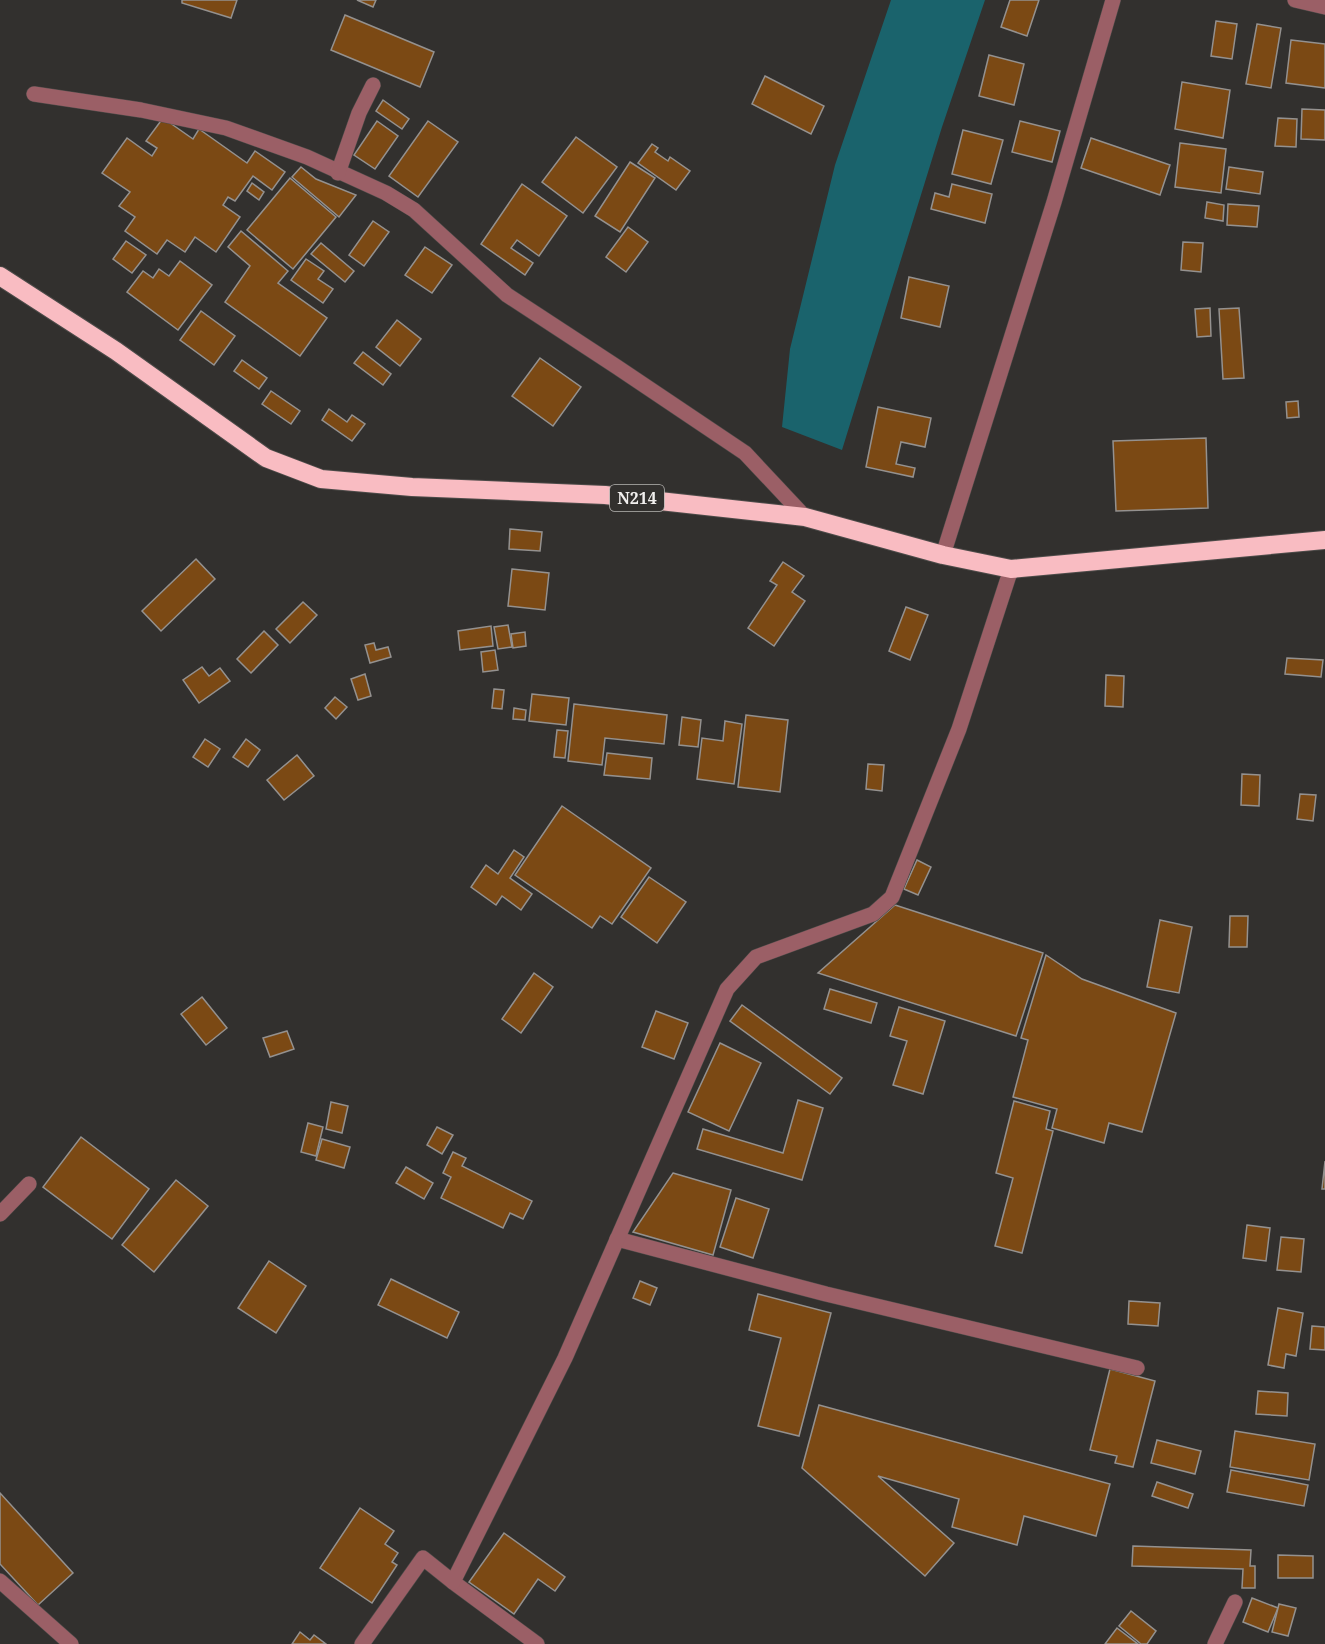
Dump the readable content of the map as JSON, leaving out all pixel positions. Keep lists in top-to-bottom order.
{
  "streets": {
    "highway": ["N214"]
  }
}
